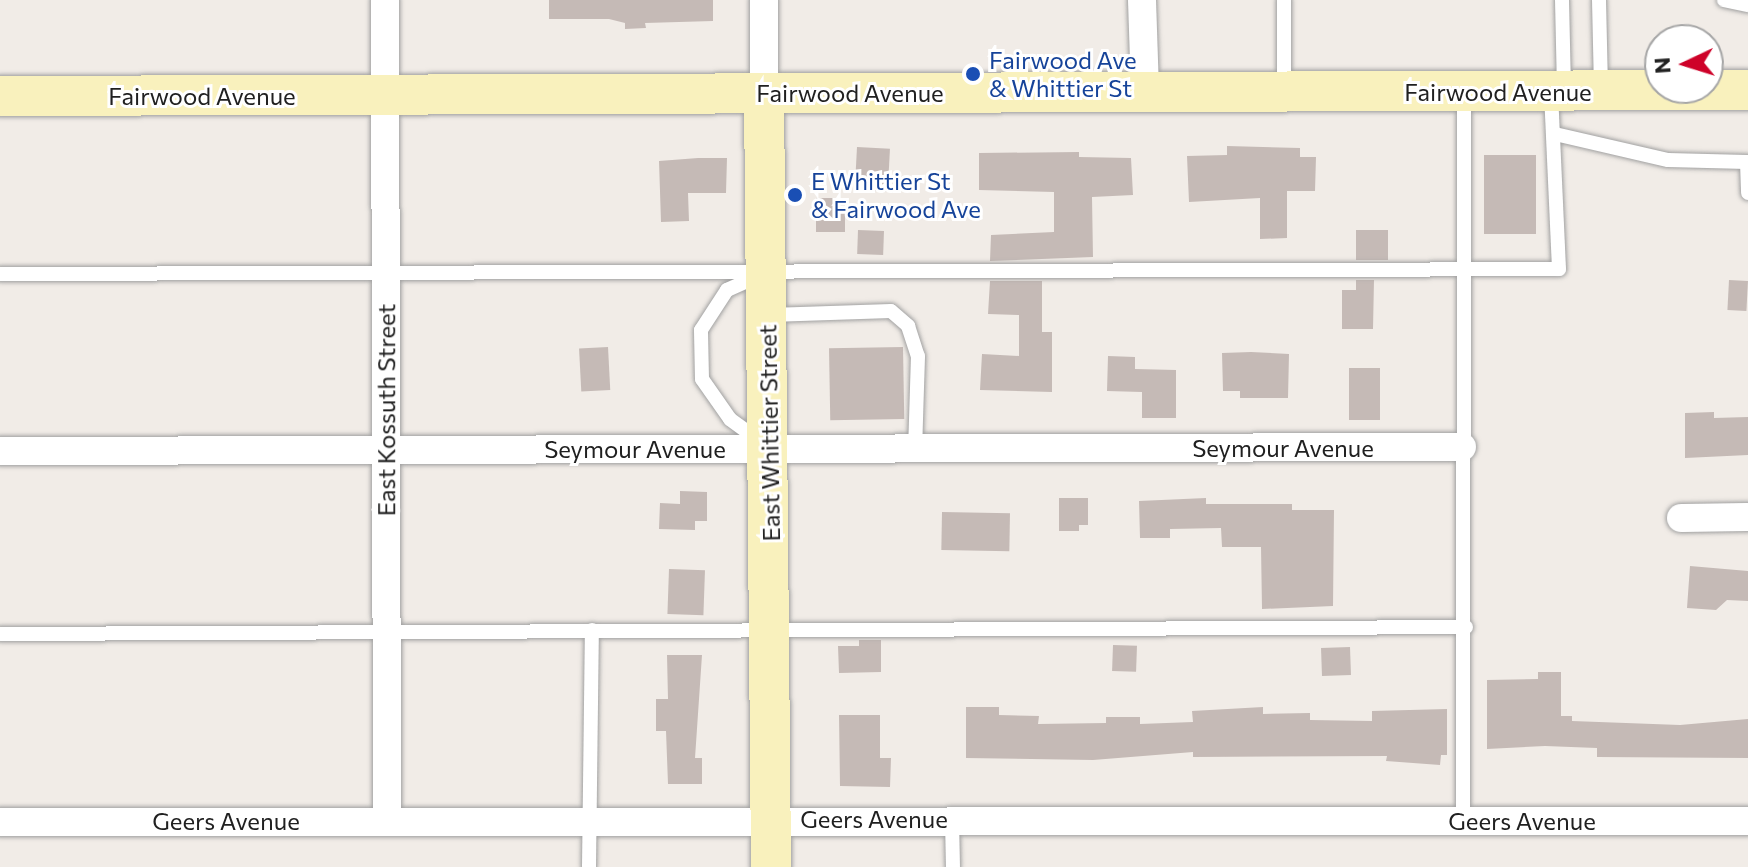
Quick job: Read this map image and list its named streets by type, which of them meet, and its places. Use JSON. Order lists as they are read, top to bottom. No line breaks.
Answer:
{"streets":{"street":["Fairwood Avenue","East Kossuth Street","East Whittier Street","Seymour Avenue","Geers Avenue"]},"crossings":[["Fairwood Avenue","East Kossuth Street"],["Fairwood Avenue","East Whittier Street"],["East Kossuth Street","Seymour Avenue"],["East Kossuth Street","Geers Avenue"],["East Whittier Street","Seymour Avenue"],["East Whittier Street","Geers Avenue"]],"places":["Fairwood Ave & Whittier St","E Whittier St & Fairwood Ave"],"north":"left"}
